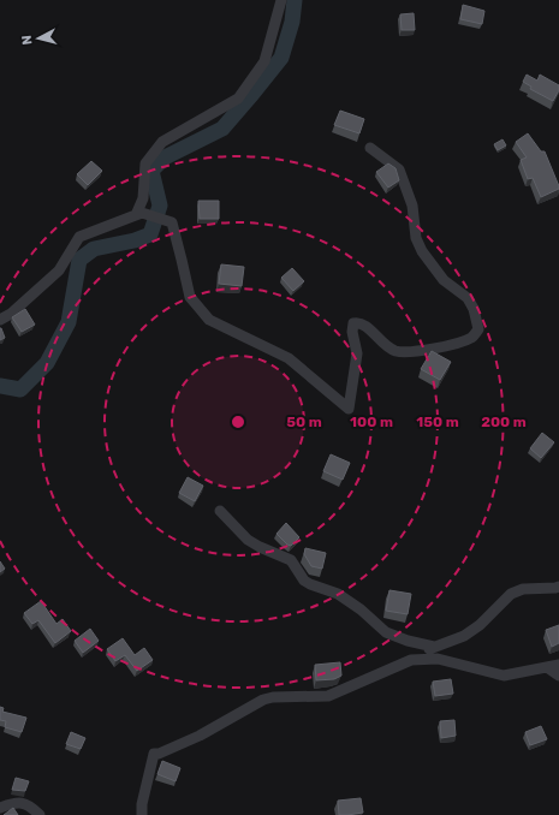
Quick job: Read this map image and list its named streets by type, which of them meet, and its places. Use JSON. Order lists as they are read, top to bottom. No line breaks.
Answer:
{"north":"left","rings":["50 m","100 m","150 m","200 m"]}
